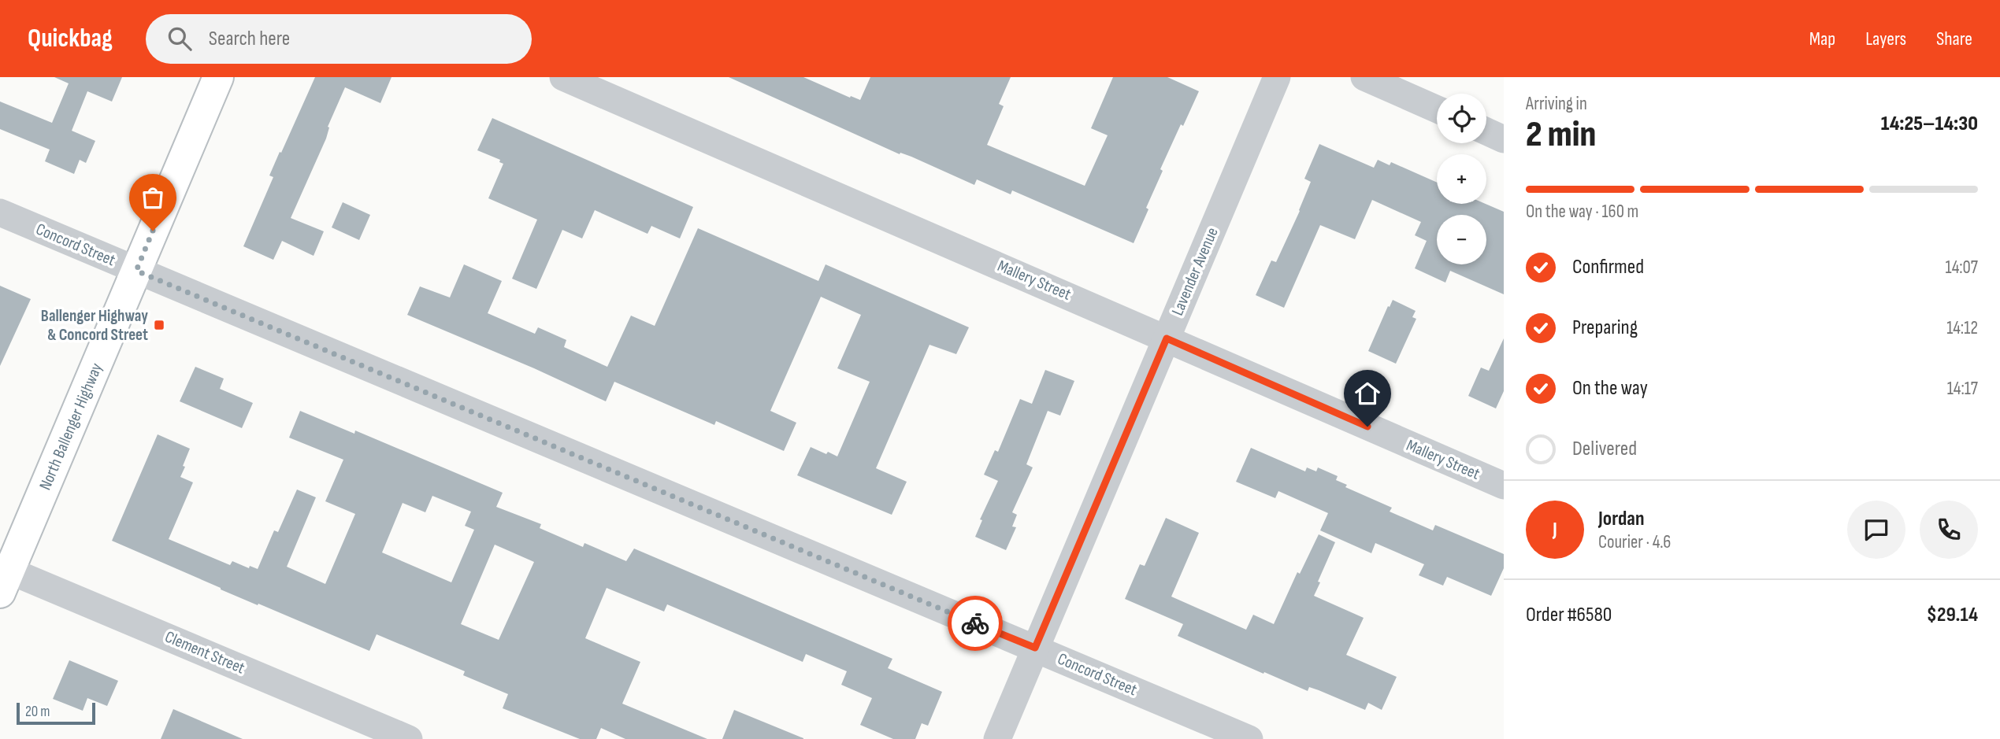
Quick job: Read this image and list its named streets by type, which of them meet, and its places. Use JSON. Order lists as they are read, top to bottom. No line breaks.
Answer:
{"streets":{"main road":["North Ballenger Highway"],"street":["Concord Street","Lavender Avenue","Mallery Street","Clement Street"]},"crossings":[["Concord Street","Lavender Avenue"],["Concord Street","North Ballenger Highway"],["Lavender Avenue","Mallery Street"],["North Ballenger Highway","Clement Street"]],"places":{"transit":["Ballenger Highway & Concord Street"]},"scale_bar":"20 m","page":{"header":"Quickbag","search":"Search here","nav":["Map","Layers","Share"],"heading":["2 min","Arriving in","14:25–14:30"],"panel":["Jordan","Courier · 4.6","Order #6580","$29.14"],"map_buttons":["+","−"],"bar":"On the way · 160 m","list":[["Confirmed","14:07"],["Preparing","14:12"],["On the way","14:17"],"Delivered"],"round":"J","scale":"20 m"}}
